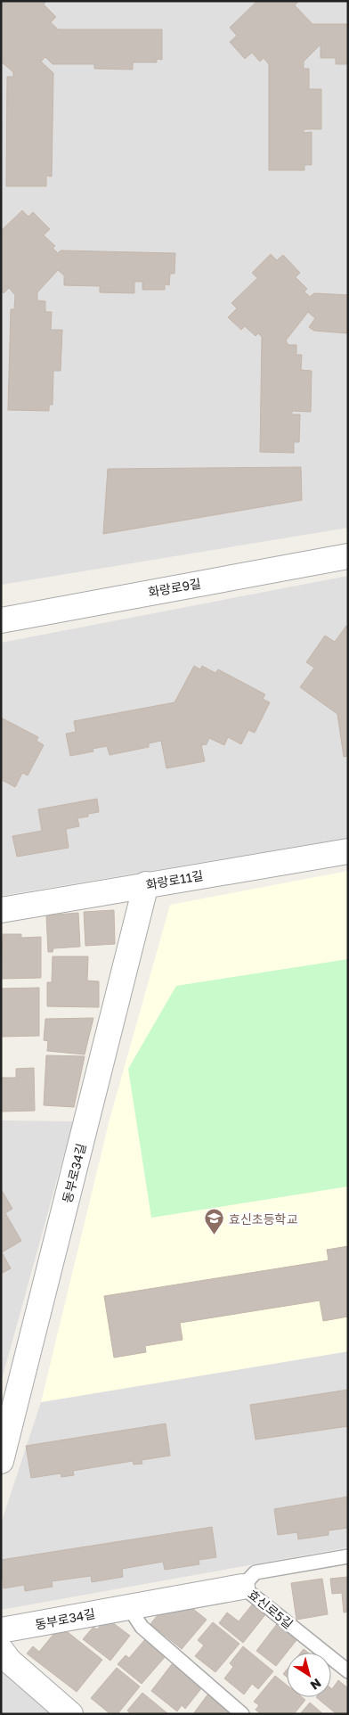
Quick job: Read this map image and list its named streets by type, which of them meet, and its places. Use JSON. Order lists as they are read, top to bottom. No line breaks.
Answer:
{"streets":{"street":["화랑로9길","화랑로11길","동부로34길","효신로5길"]},"crossings":[["화랑로11길","동부로34길"],["동부로34길","효신로5길"]],"places":{"school or university":["효신초등학교"]},"north":"bottom right"}
